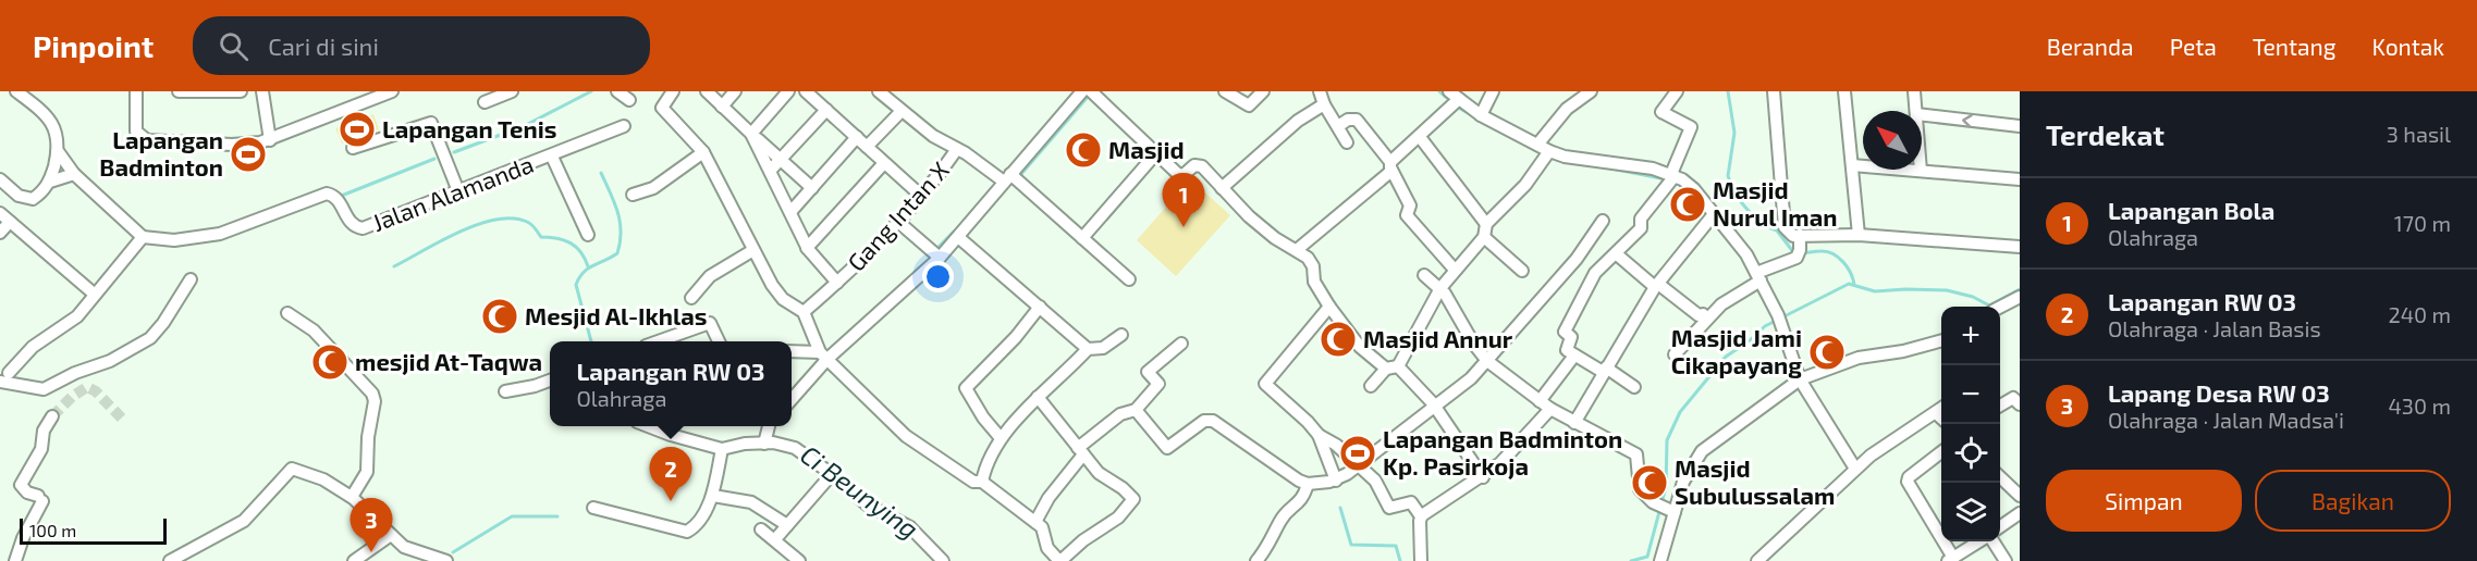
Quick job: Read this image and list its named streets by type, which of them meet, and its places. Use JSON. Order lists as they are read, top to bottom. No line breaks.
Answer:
{"streets":{"street":["Jalan Alamanda","Gang Intan X"]},"water":["Ci Beunying"],"places":{"sports":["Lapangan Tenis","Lapangan Badminton","Lapangan Badminton Kp. Pasirkoja"],"mosque":["Masjid","Masjid Nurul Iman","Mesjid Al-Ikhlas","Masjid Annur","Masjid Jami Cikapayang","mesjid At-Taqwa","Masjid Subulussalam"]},"scale_bar":"100 m","north":"top left","page":{"header":"Pinpoint","search":"Cari di sini","nav":["Beranda","Peta","Tentang","Kontak"],"heading":["Terdekat","3 hasil"],"pins":["1","2","3"],"list":[{"mark":"1","name":"Lapangan Bola","note":"Olahraga","value":"170 m"},{"mark":"2","name":"Lapangan RW 03","note":"Olahraga · Jalan Basis","value":"240 m"},{"mark":"3","name":"Lapang Desa RW 03","note":"Olahraga · Jalan Madsa'i","value":"430 m"}],"map_buttons":["+","−"],"popup":["Lapangan RW 03","Olahraga"],"buttons":["Simpan","Bagikan"],"scale":"100 m"}}
